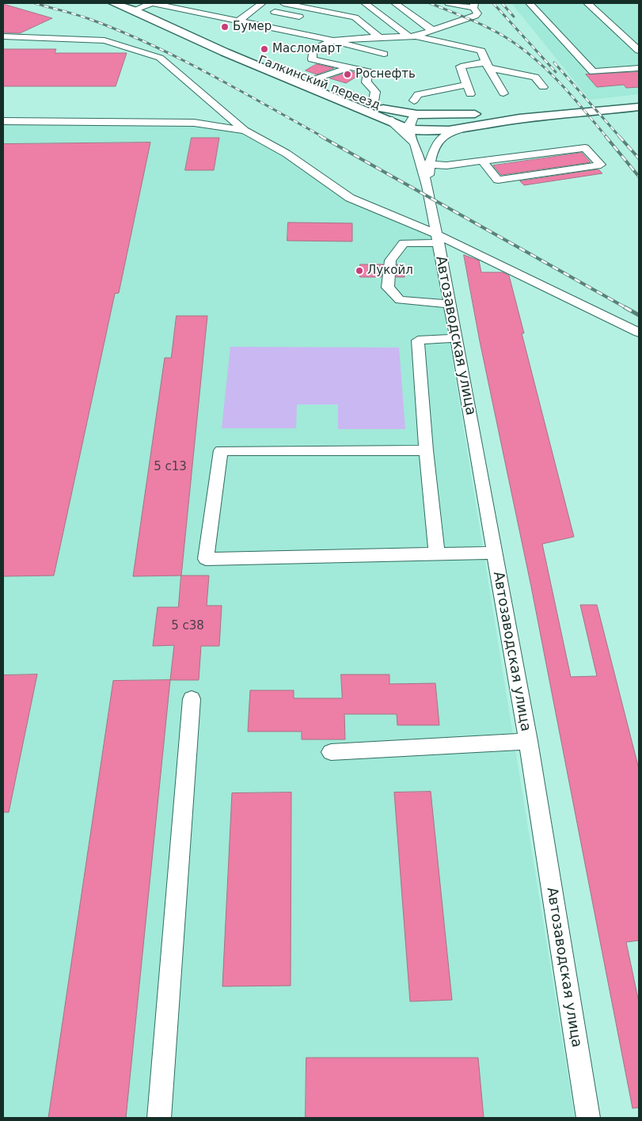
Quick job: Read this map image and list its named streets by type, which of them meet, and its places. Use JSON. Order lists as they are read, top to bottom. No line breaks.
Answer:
{"streets":{"main road":["Галкинский переезд"],"street":["Автозаводская улица"]},"crossings":[["Галкинский переезд","Автозаводская улица"]],"places":["Бумер","Масломарт","Роснефть","Лукойл"],"house_numbers":["5 с13","5 с38"]}
